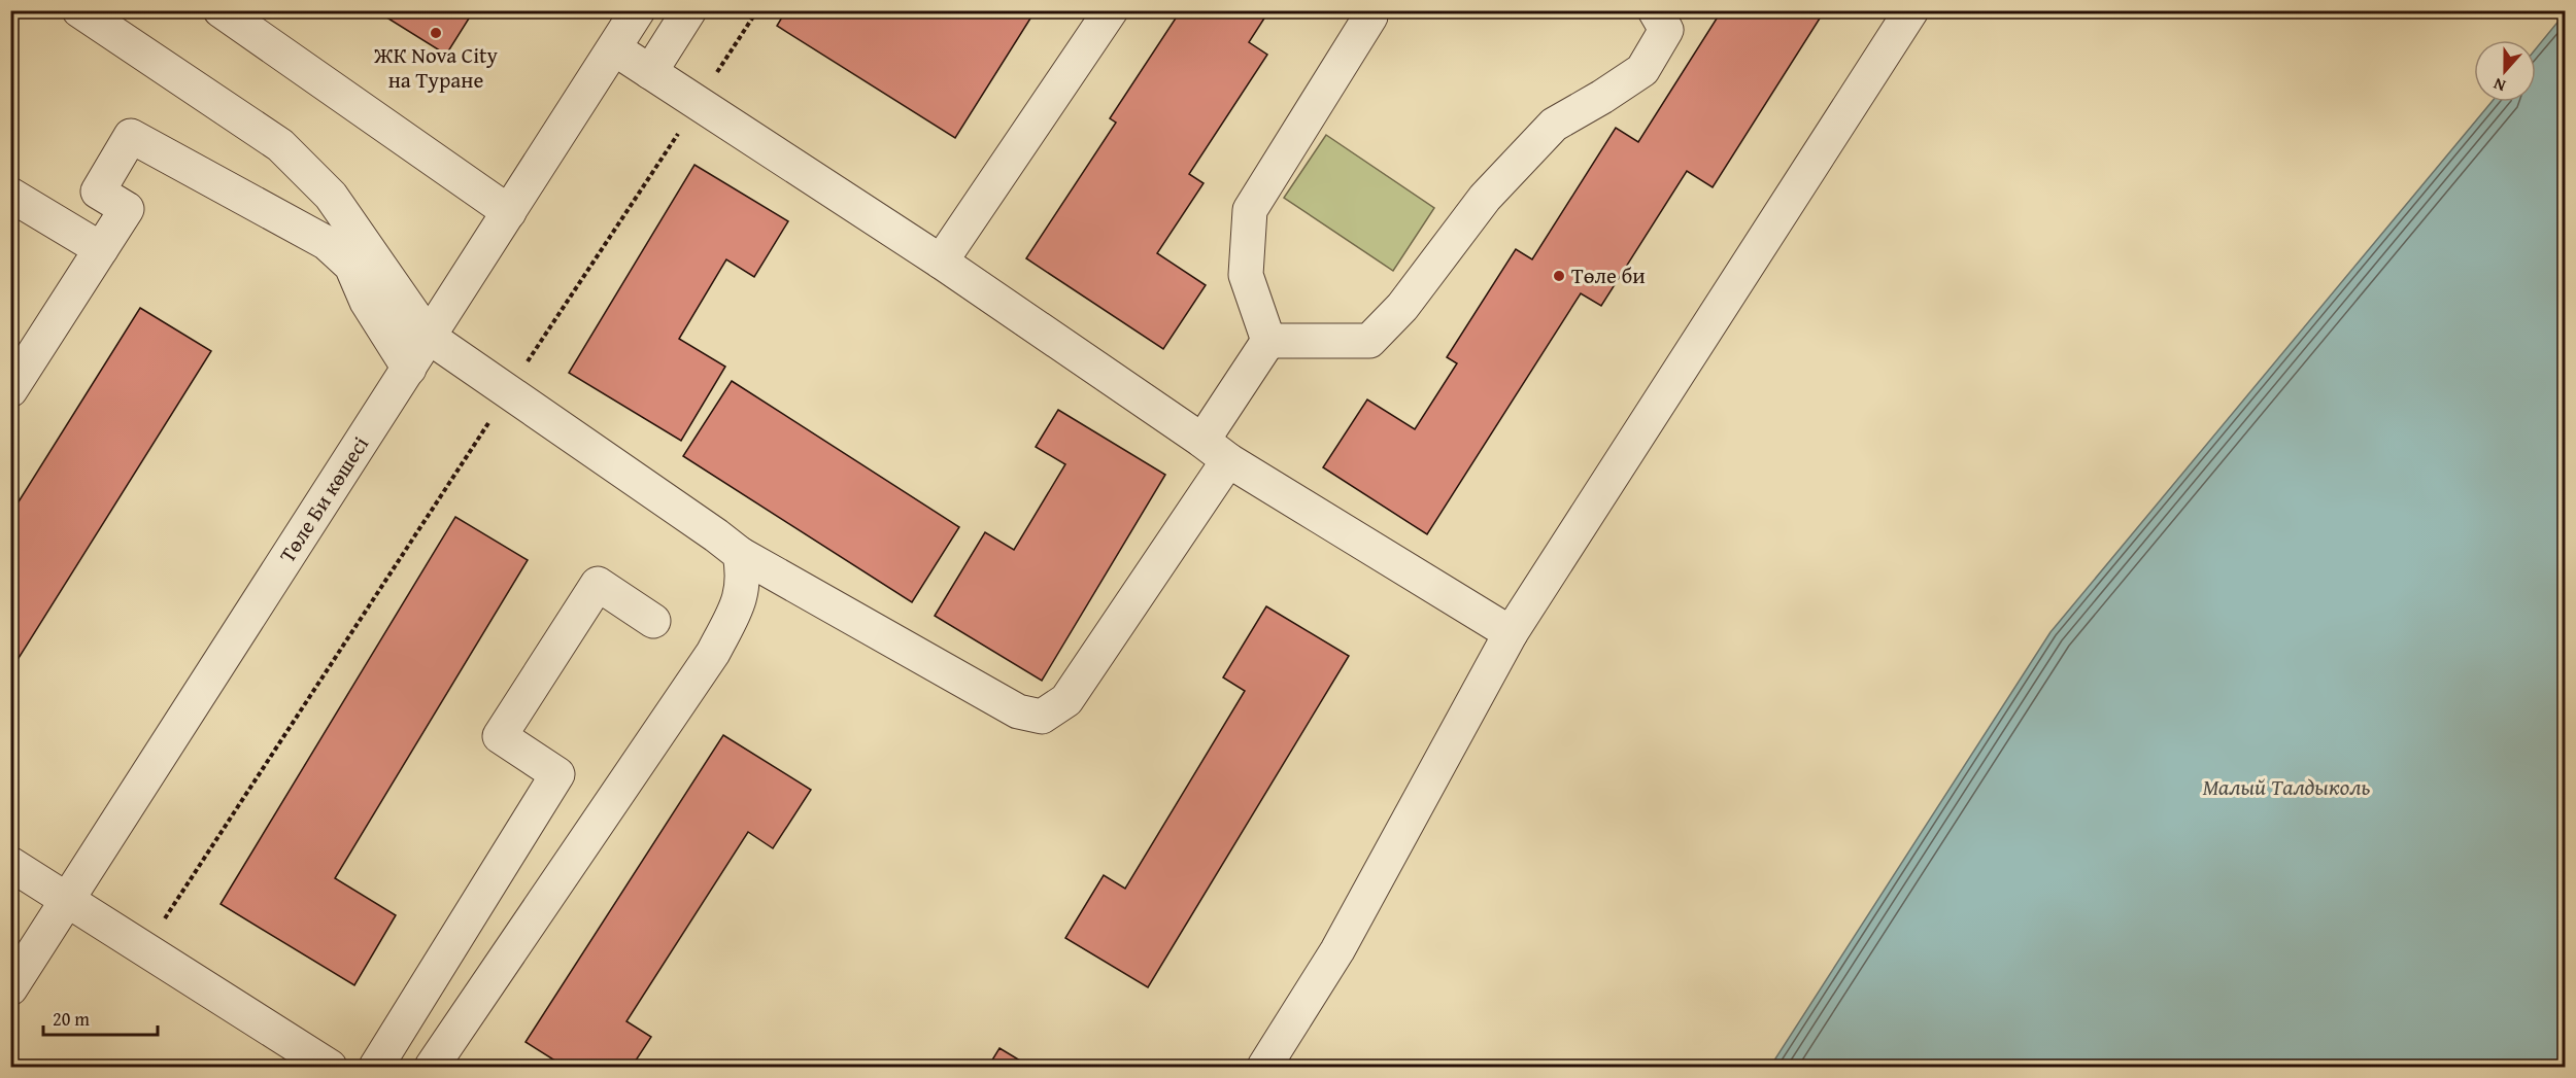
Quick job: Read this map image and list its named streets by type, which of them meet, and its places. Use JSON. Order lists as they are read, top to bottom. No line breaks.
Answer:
{"streets":{"street":["Төле Би көшесі"]},"water":["Малый Талдыколь"],"places":["ЖК Nova City на Туране","Төле би"],"scale_bar":"20 m","north":"bottom"}
